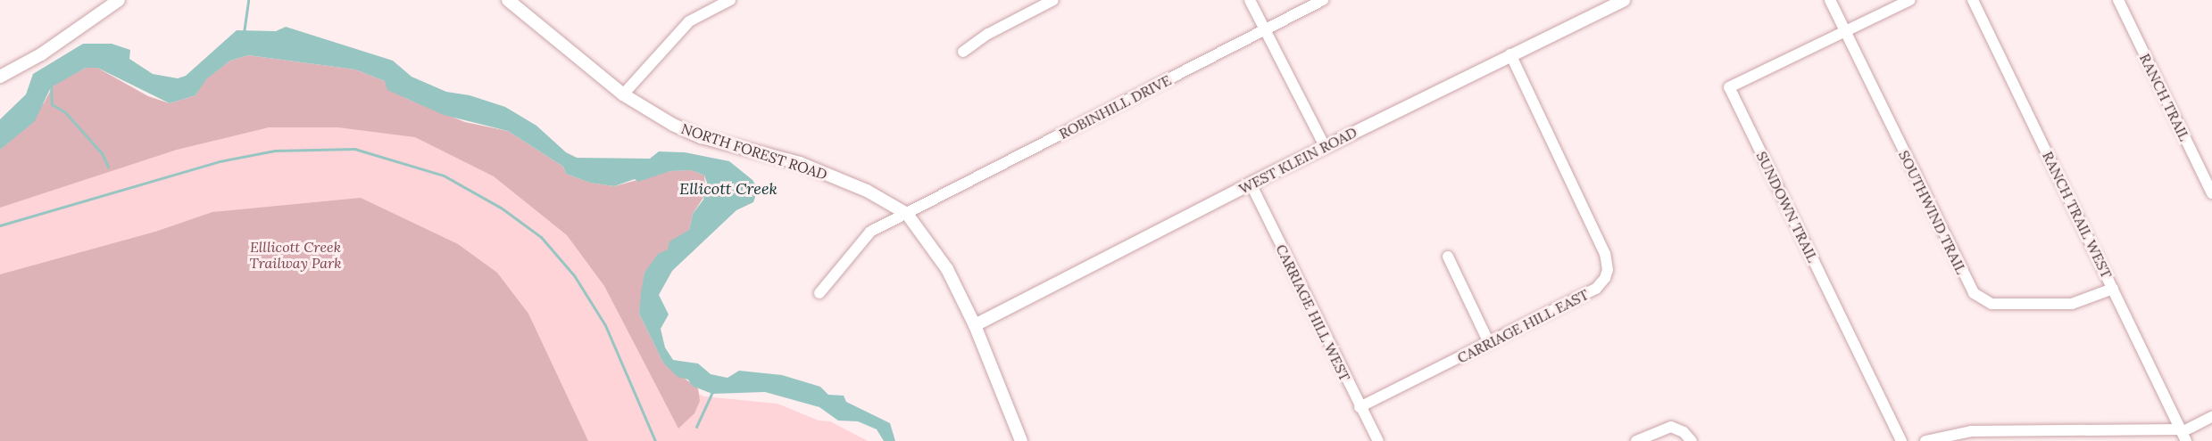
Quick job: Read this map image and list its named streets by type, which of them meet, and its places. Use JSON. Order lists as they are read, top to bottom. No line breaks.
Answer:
{"streets":{"street":["RANCH TRAIL","ROBINHILL DRIVE","NORTH FOREST ROAD","WEST KLEIN ROAD","SUNDOWN TRAIL","SOUTHWIND TRAIL","RANCH TRAIL WEST","CARRIAGE HILL WEST","CARRIAGE HILL EAST"]},"crossings":[["ROBINHILL DRIVE","NORTH FOREST ROAD"],["NORTH FOREST ROAD","WEST KLEIN ROAD"],["WEST KLEIN ROAD","CARRIAGE HILL WEST"],["WEST KLEIN ROAD","CARRIAGE HILL EAST"],["SUNDOWN TRAIL","SOUTHWIND TRAIL"],["SOUTHWIND TRAIL","RANCH TRAIL WEST"],["CARRIAGE HILL WEST","CARRIAGE HILL EAST"]],"water":["Ellicott Creek"],"parks":["Elllicott Creek Trailway Park"]}
